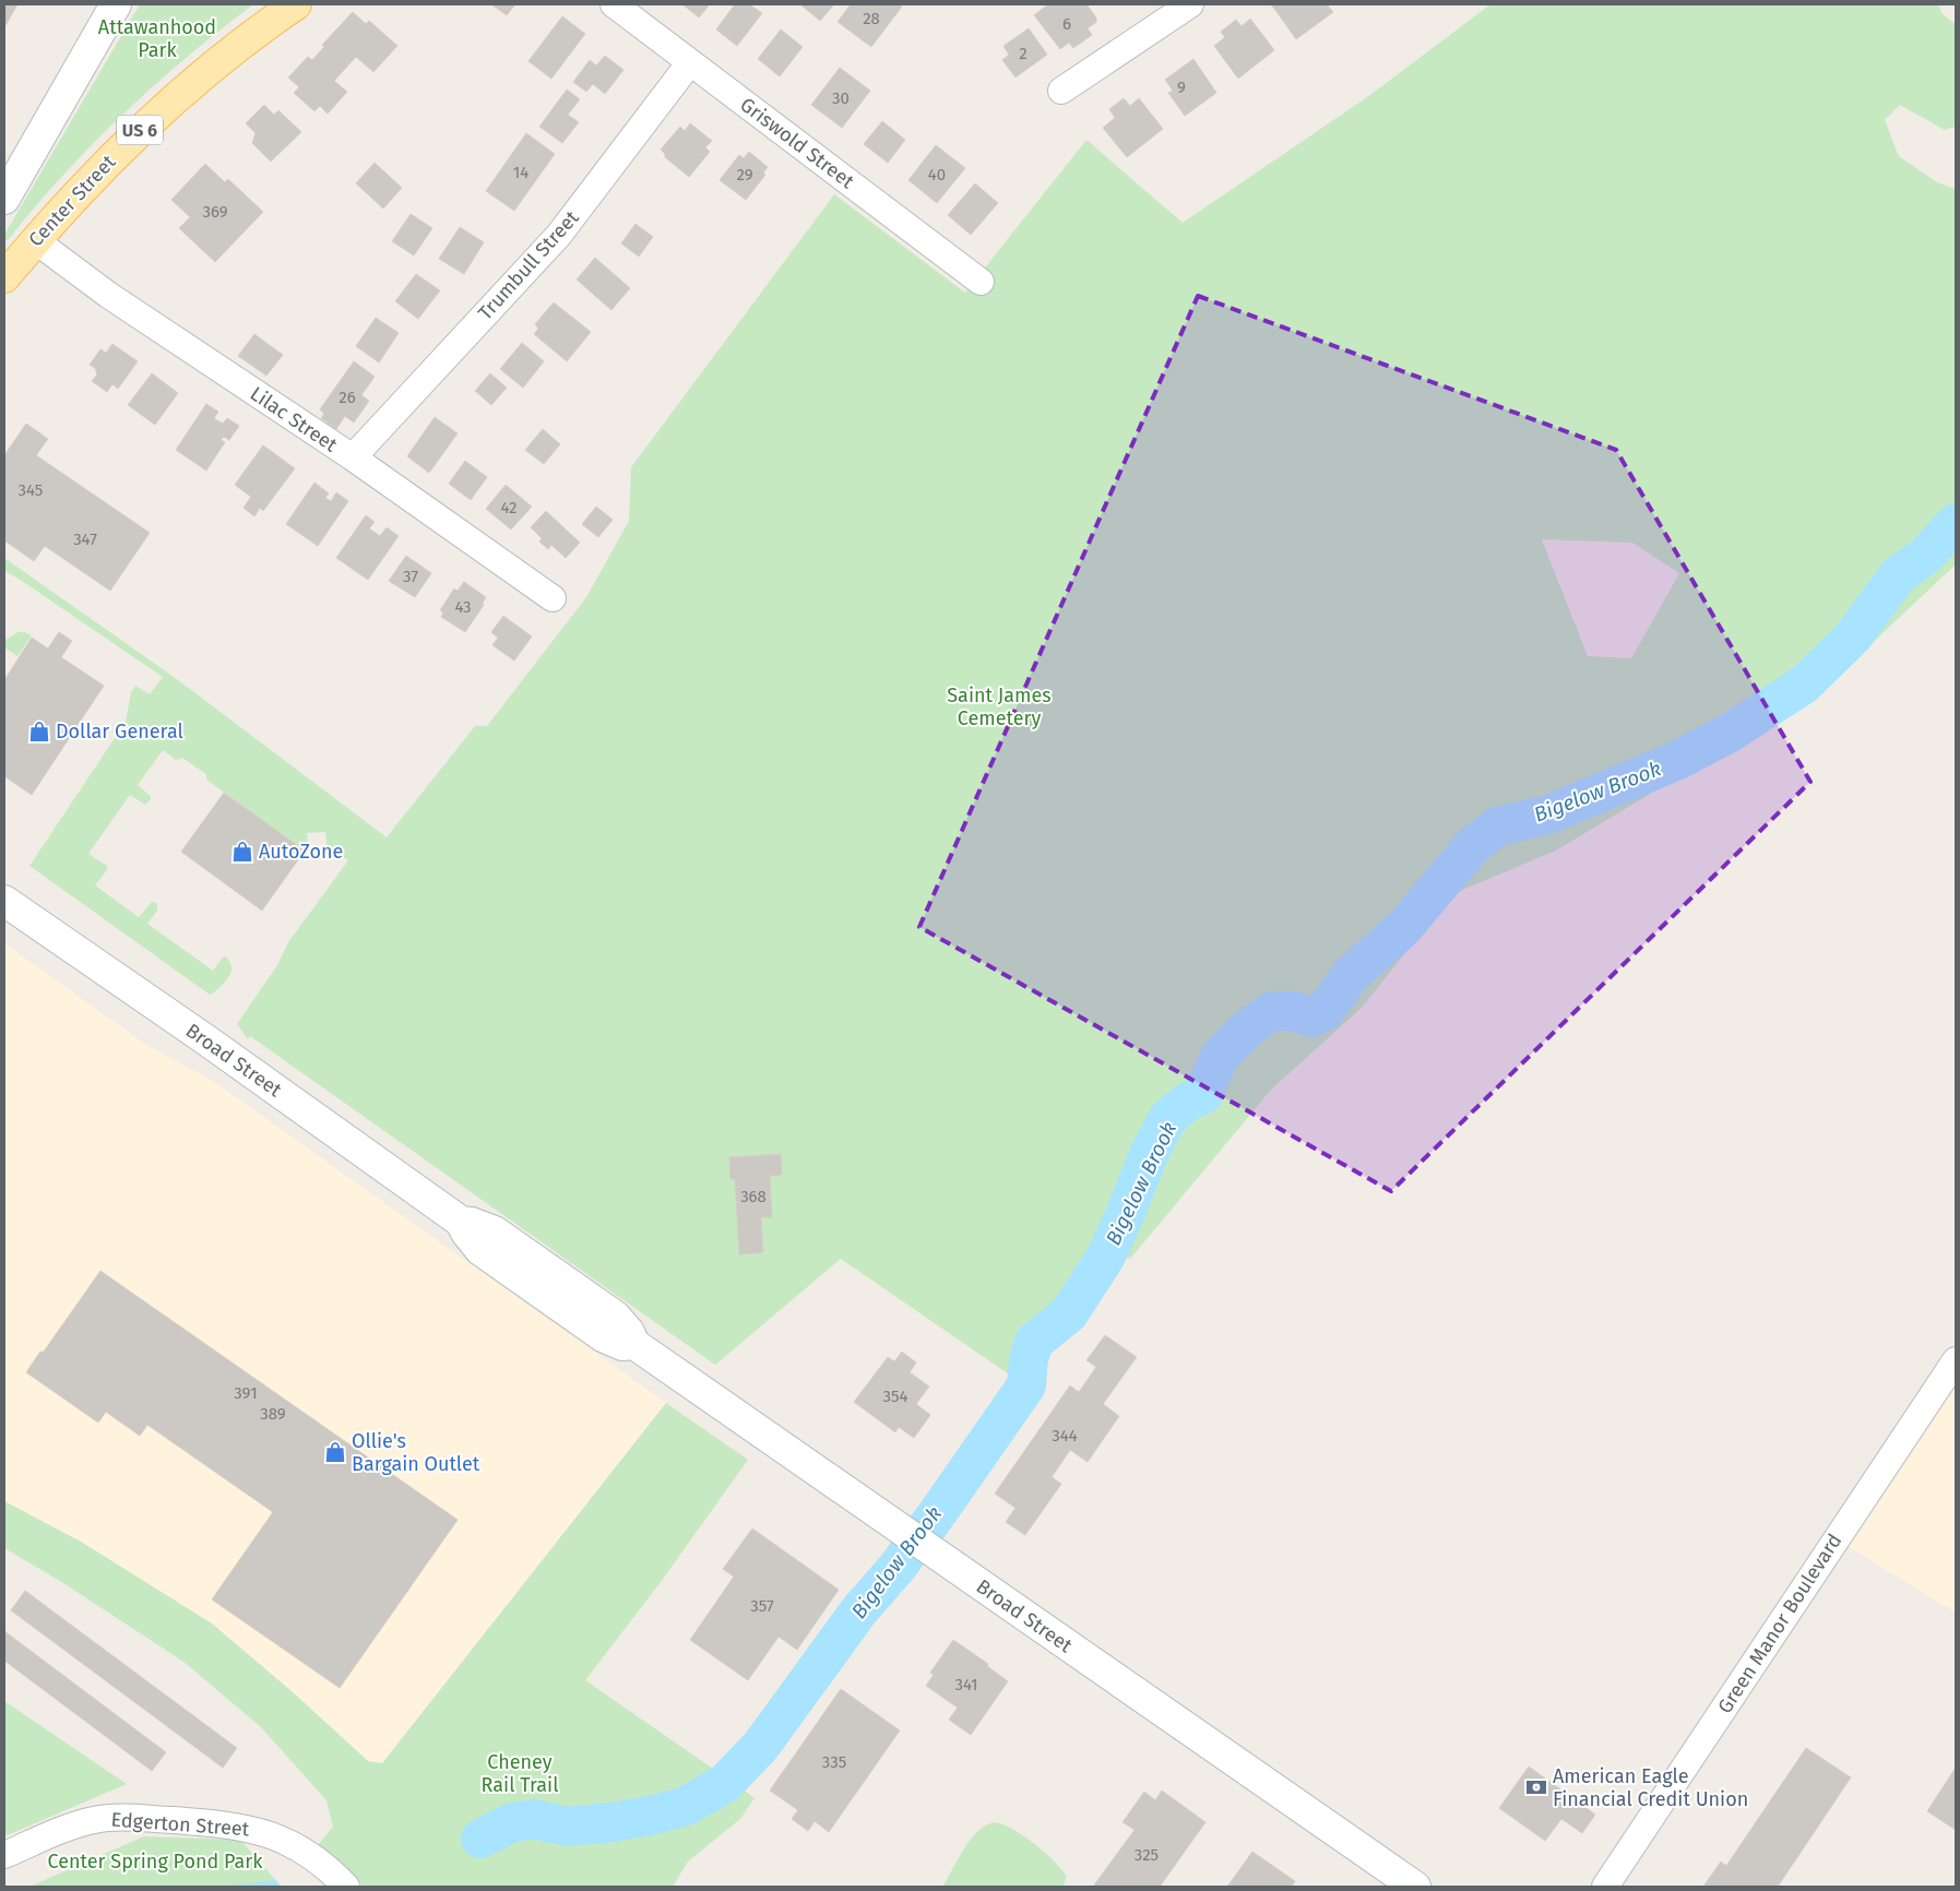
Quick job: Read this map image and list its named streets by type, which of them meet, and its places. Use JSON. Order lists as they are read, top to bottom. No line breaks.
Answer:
{"streets":{"main road":["US 6","Center Street","Broad Street"],"street":["Griswold Street","Trumbull Street","Lilac Street","Green Manor Boulevard","Edgerton Street"]},"crossings":[["Griswold Street","Trumbull Street"],["Center Street","Lilac Street"],["Trumbull Street","Lilac Street"]],"water":["Bigelow Brook"],"parks":["Attawanhood Park","Saint James Cemetery","Cheney Rail Trail","Center Spring Pond Park"],"places":{"shop":["Dollar General","AutoZone","Ollie's Bargain Outlet"],"bank":["American Eagle Financial Credit Union"]},"house_numbers":["28","6","2","9","30","14","29","40","369","26","345","42","347","37","43","368","391","354","389","344","357","341","335","325"]}
